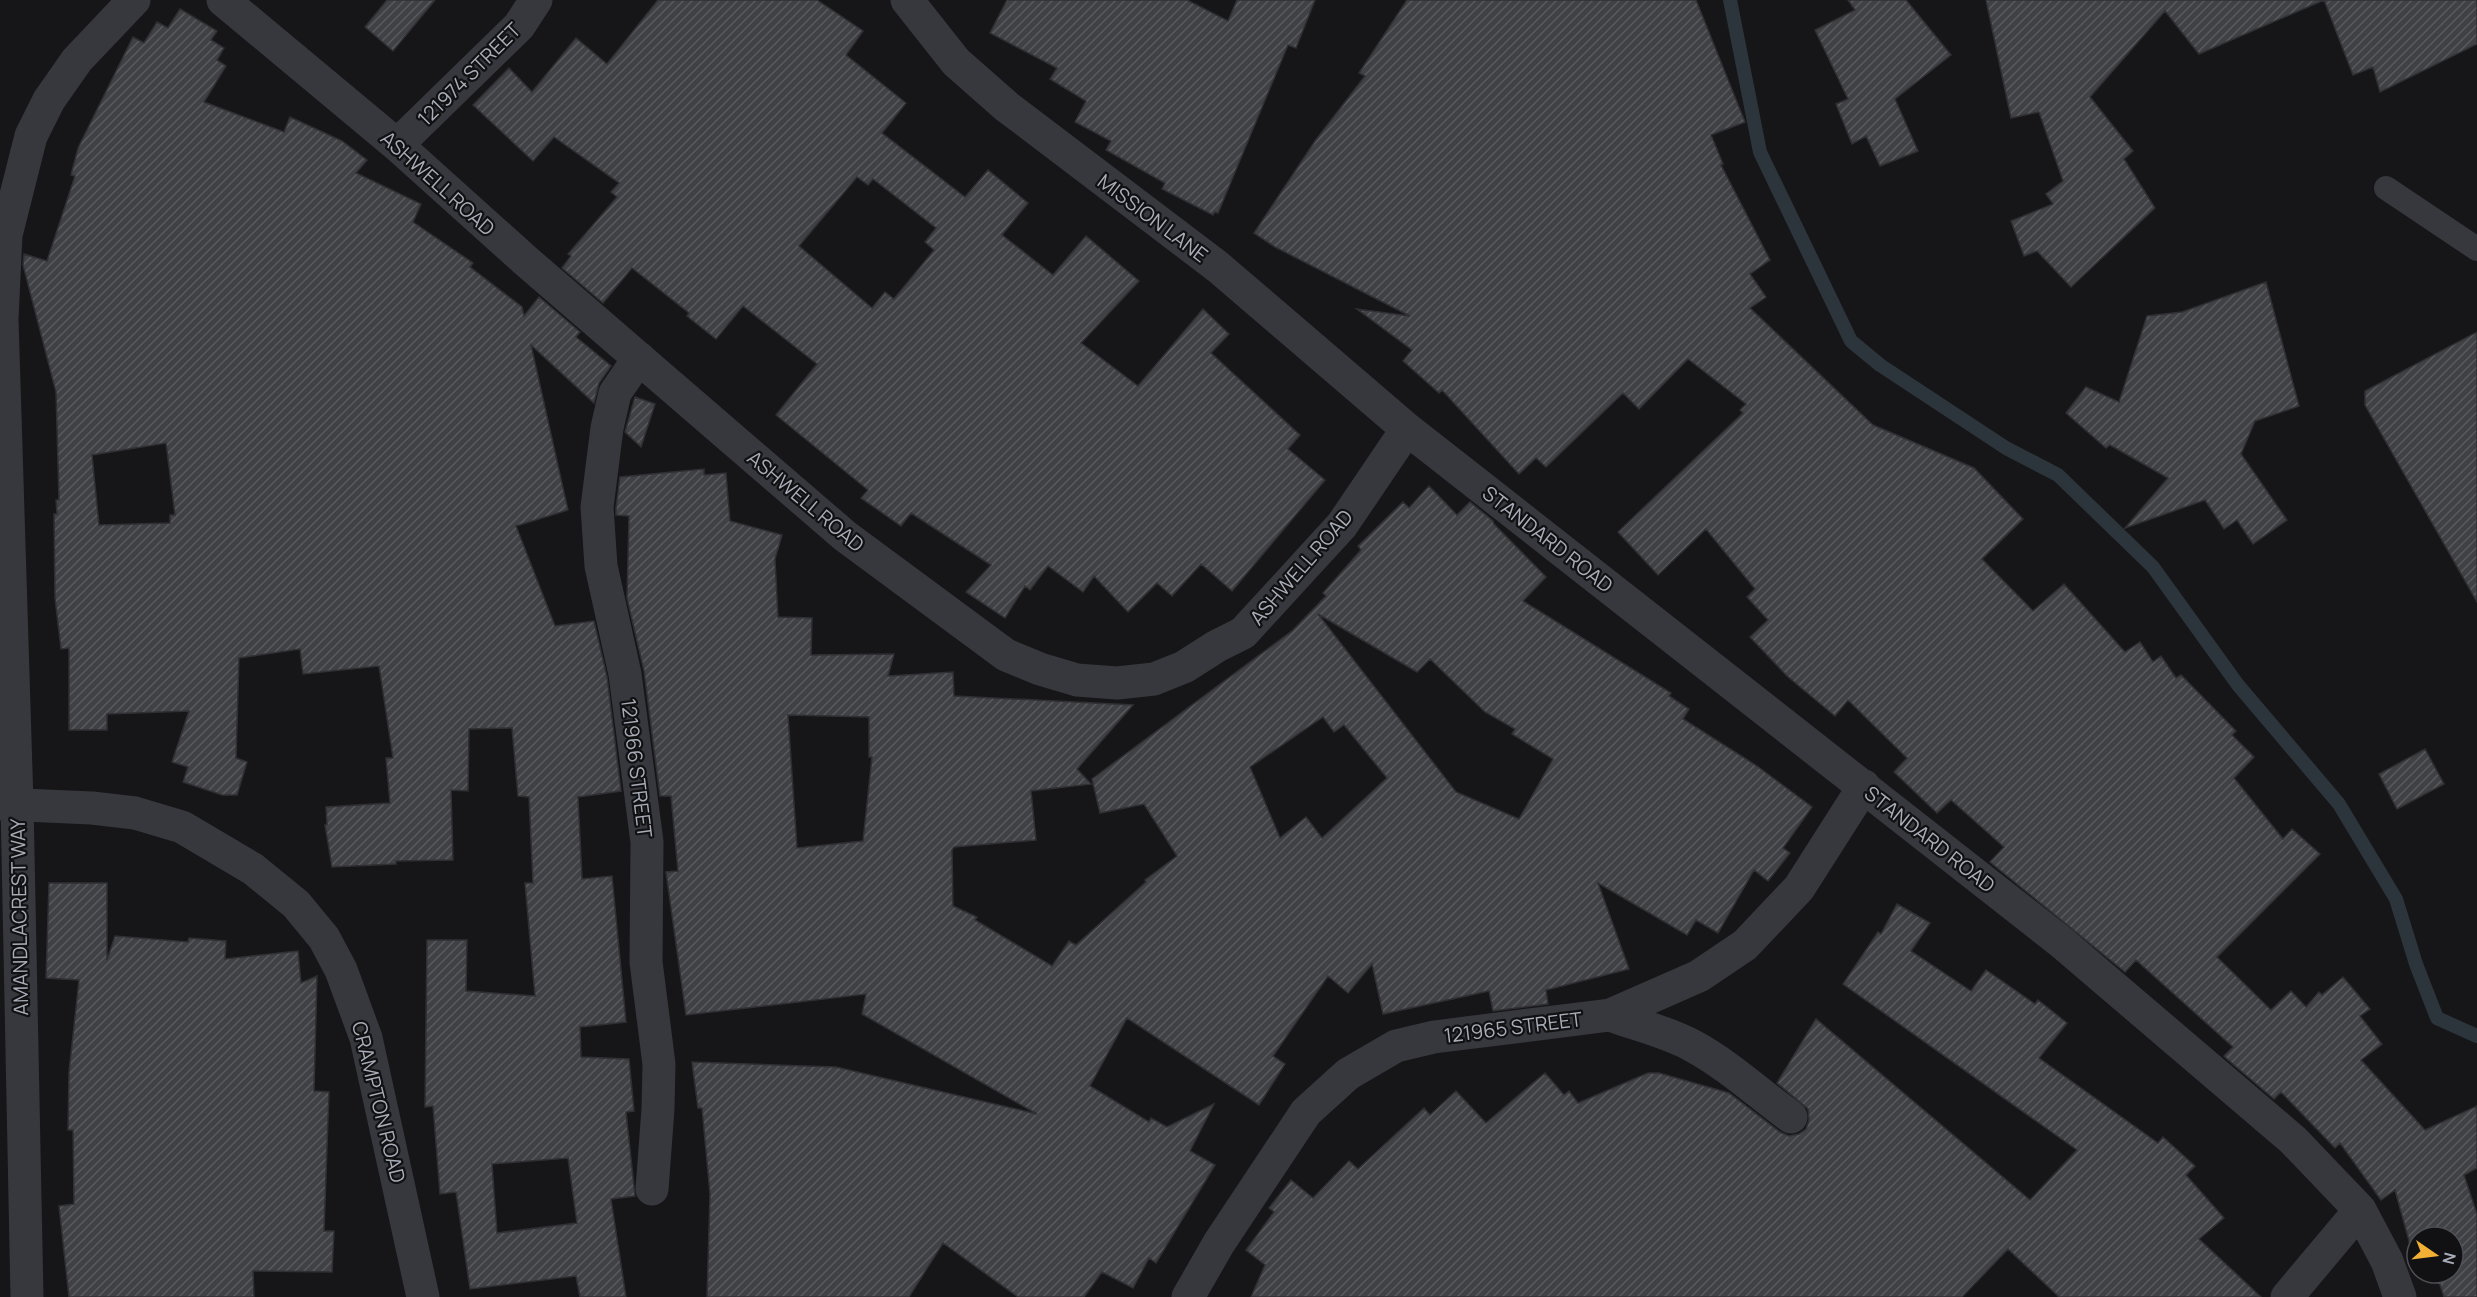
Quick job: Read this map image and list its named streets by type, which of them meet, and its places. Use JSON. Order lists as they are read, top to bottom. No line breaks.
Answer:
{"streets":{"street":["121974 STREET","ASHWELL ROAD","MISSION LANE","STANDARD ROAD","121966 STREET","AMANDLACREST WAY","121965 STREET","CRAMPTON ROAD"]},"crossings":[["121974 STREET","ASHWELL ROAD"],["ASHWELL ROAD","MISSION LANE"],["ASHWELL ROAD","STANDARD ROAD"],["ASHWELL ROAD","121966 STREET"],["MISSION LANE","STANDARD ROAD"],["STANDARD ROAD","121965 STREET"],["AMANDLACREST WAY","CRAMPTON ROAD"]],"north":"right"}
